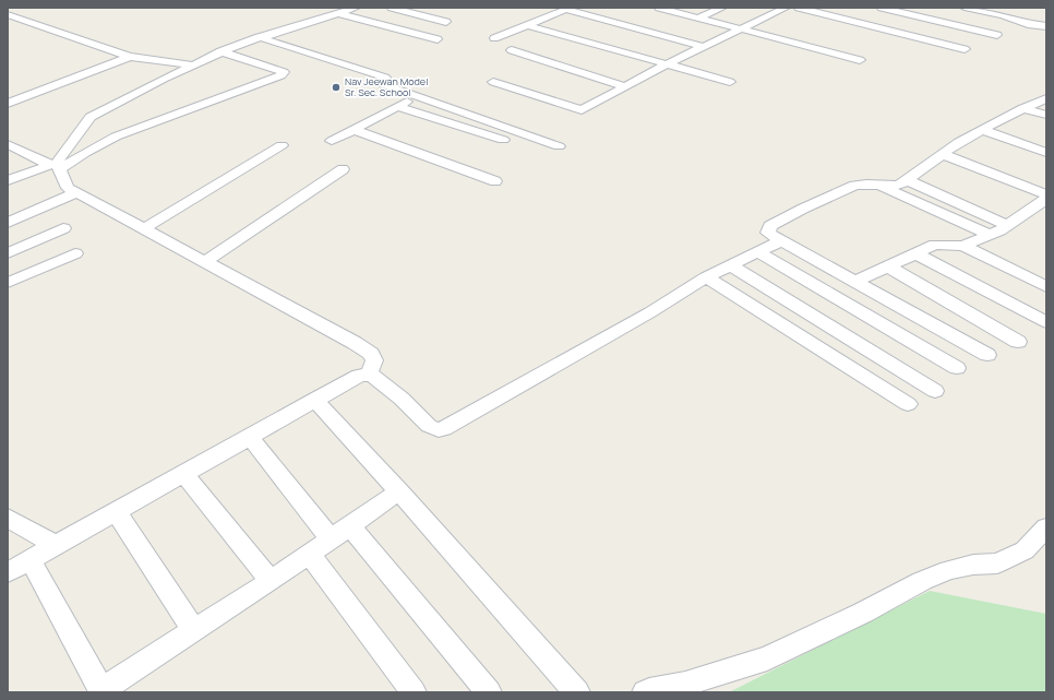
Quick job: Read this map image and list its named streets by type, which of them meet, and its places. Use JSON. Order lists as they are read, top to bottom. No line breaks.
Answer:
{"places":["Nav Jeewan Model Sr. Sec. School"]}
